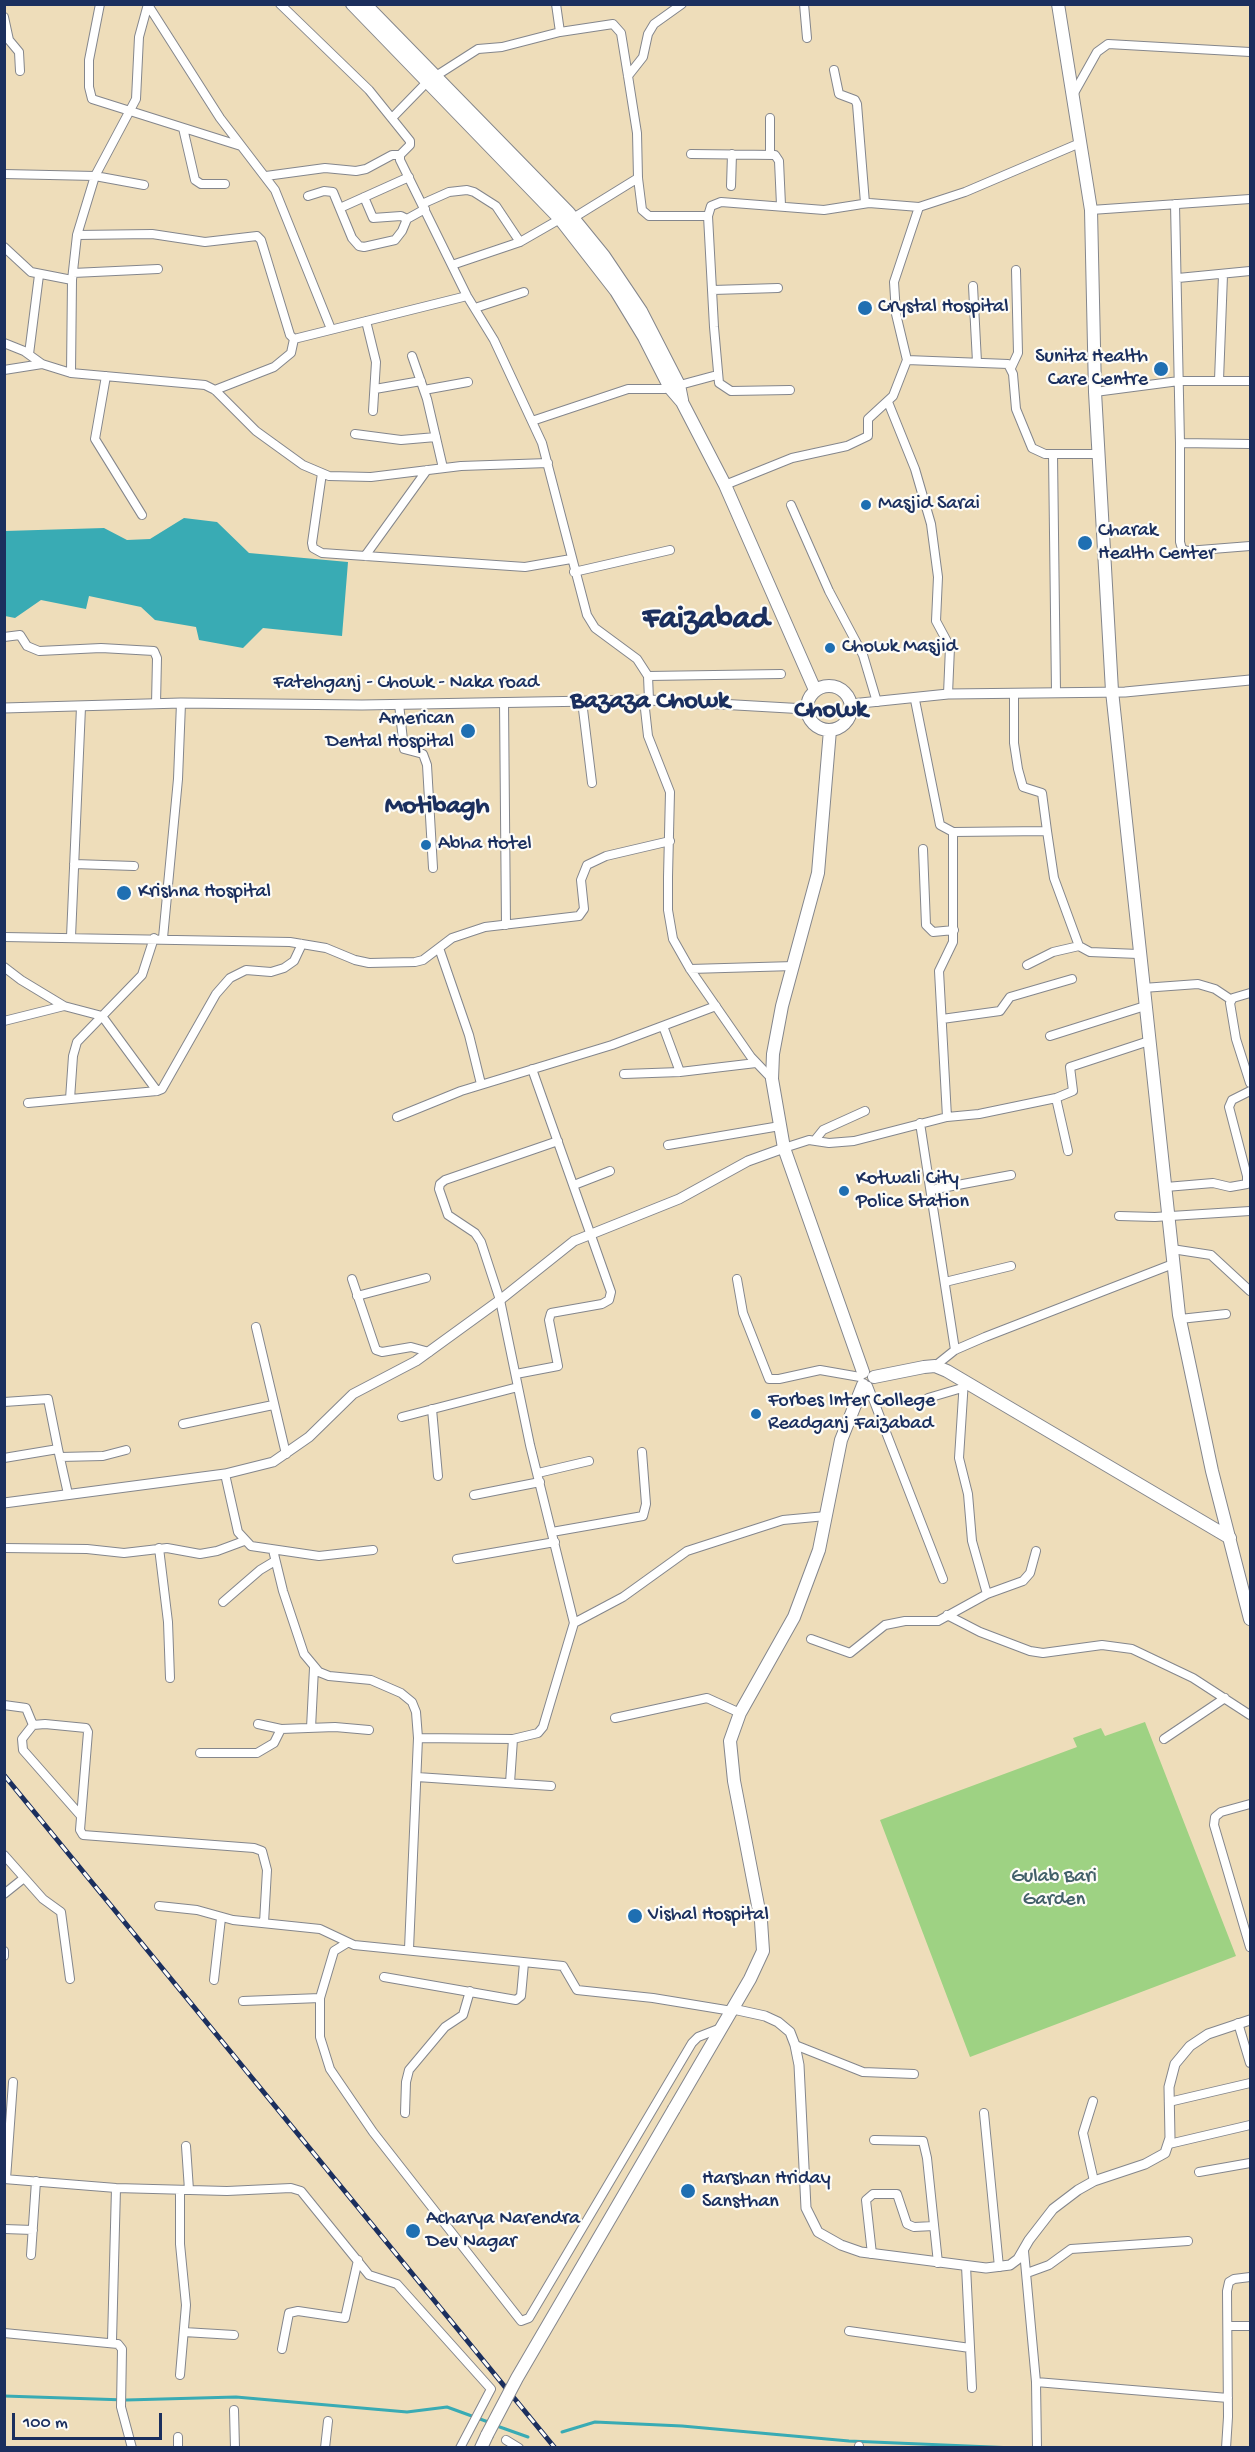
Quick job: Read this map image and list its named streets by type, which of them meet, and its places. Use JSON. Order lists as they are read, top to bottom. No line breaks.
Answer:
{"streets":{"street":["Fatehganj - Chowk - Naka road"]},"districts":["Faizabad","Bazaza Chowk","Chowk","Motibagh"],"parks":["Gulab Bari Garden"],"places":["Crystal Hospital","Sunita Health Care Centre","Masjid Sarai","Charak Health Center","Chowk Masjid","American Dental Hospital","Abha Hotel","Krishna Hospital","Kotwali City Police Station","Forbes Inter College Readganj Faizabad","Vishal Hospital","Harshan Hriday Sansthan","Acharya Narendra Dev Nagar"],"scale_bar":"100 m"}
